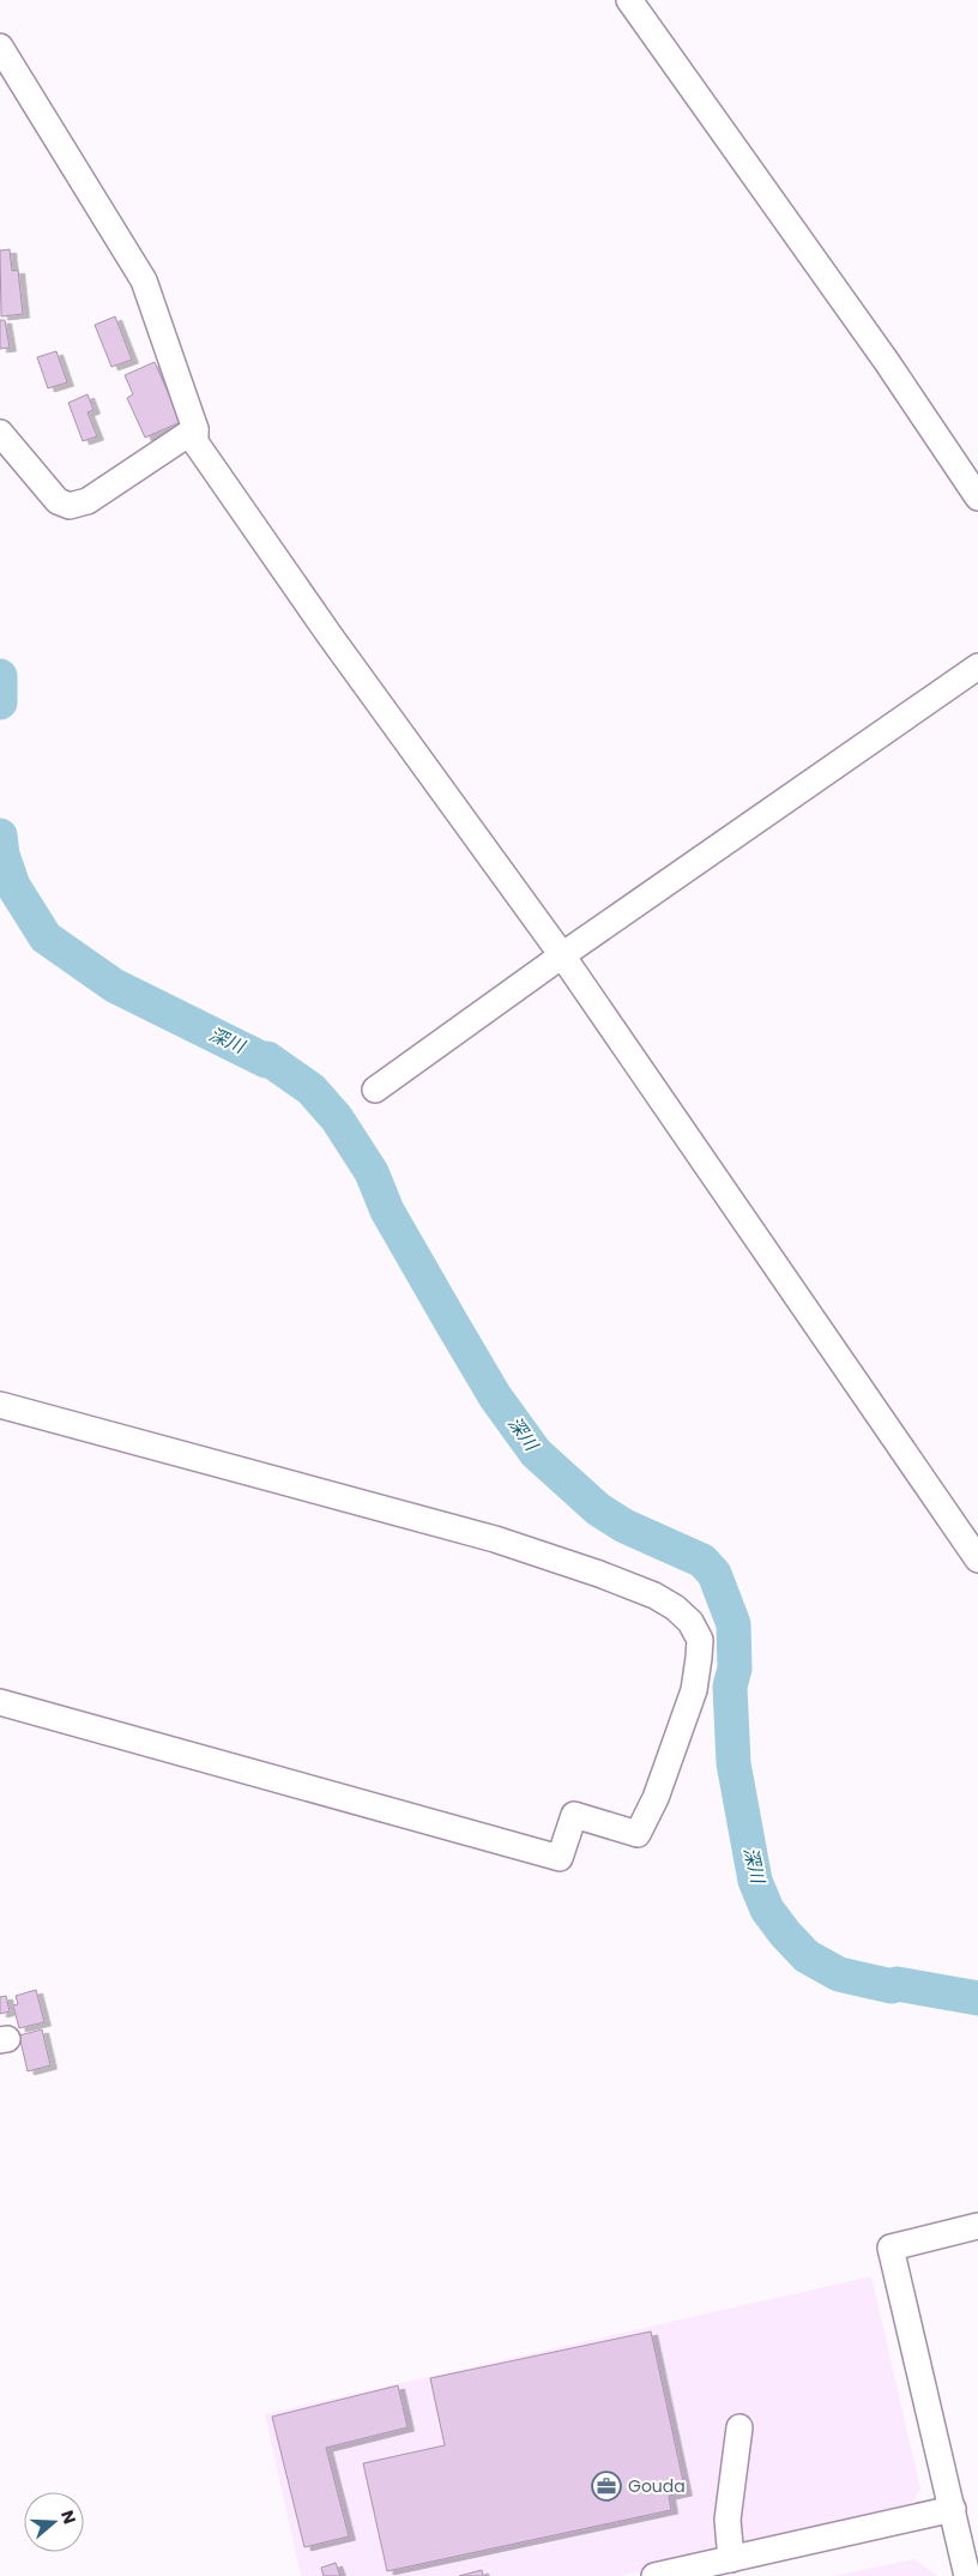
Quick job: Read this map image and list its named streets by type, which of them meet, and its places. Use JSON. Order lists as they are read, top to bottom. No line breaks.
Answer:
{"water":["深川"],"places":{"office":["Gouda"]},"north":"right"}
